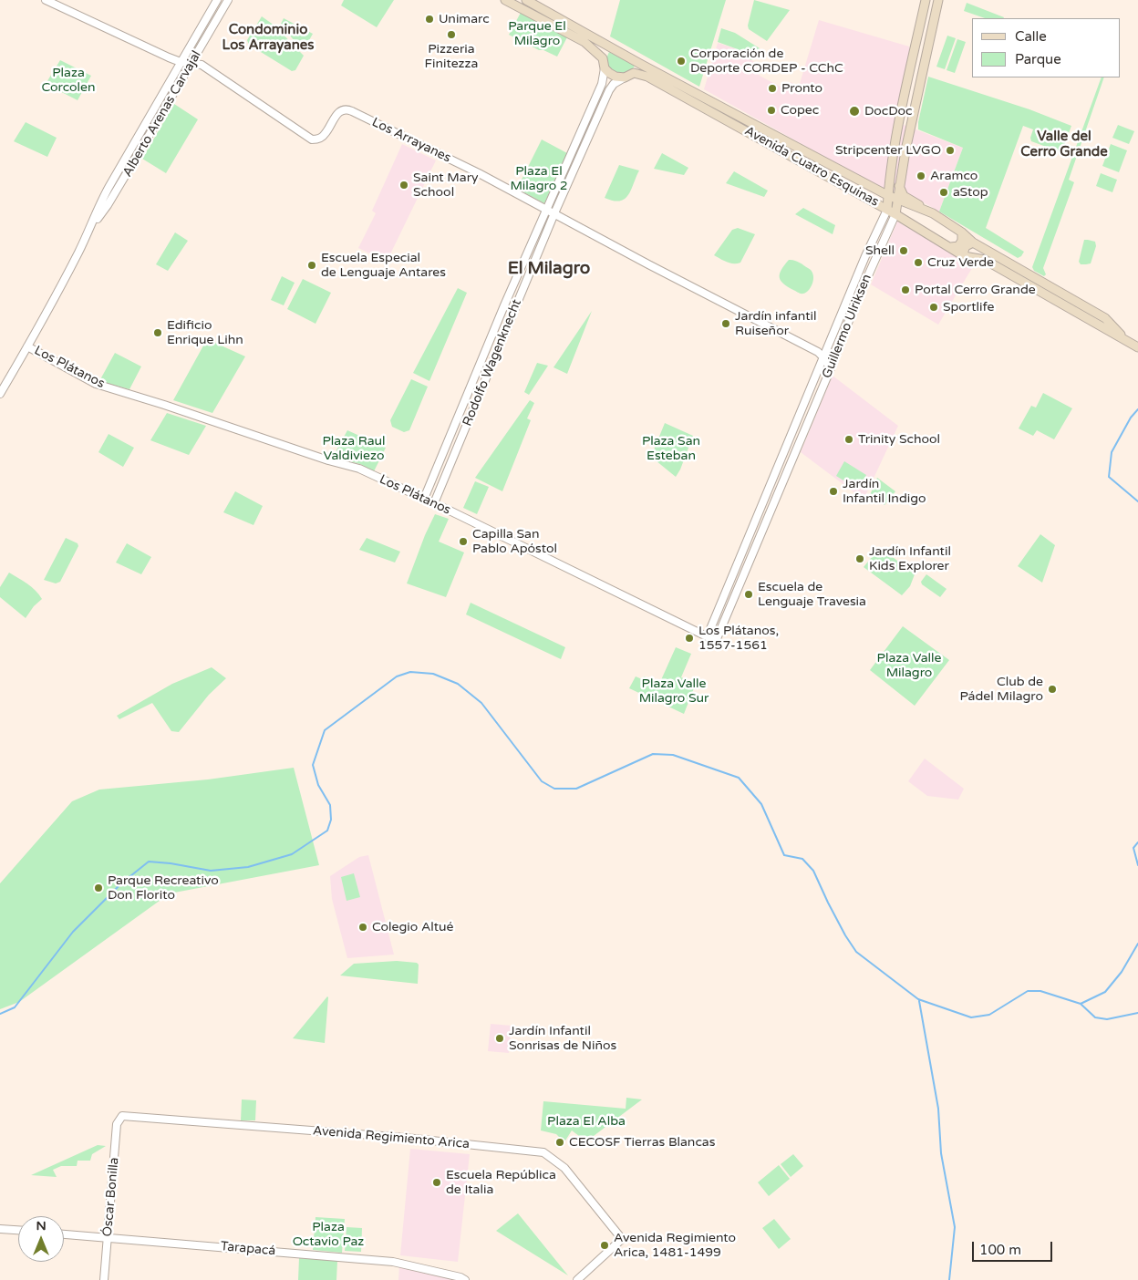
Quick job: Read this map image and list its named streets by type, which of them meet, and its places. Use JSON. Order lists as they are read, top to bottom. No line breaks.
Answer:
{"streets":{"main road":["Avenida Cuatro Esquinas","Guillermo Ulriksen"],"street":["Alberto Arenas Carvajal","Los Arrayanes","Rodolfo Wagenknecht","Los Plátanos","Avenida Regimiento Arica","Óscar Bonilla","Tarapacá"]},"crossings":[["Alberto Arenas Carvajal","Los Arrayanes"],["Alberto Arenas Carvajal","Los Plátanos"],["Los Arrayanes","Guillermo Ulriksen"],["Los Arrayanes","Rodolfo Wagenknecht"],["Avenida Cuatro Esquinas","Guillermo Ulriksen"],["Guillermo Ulriksen","Los Plátanos"],["Rodolfo Wagenknecht","Los Plátanos"],["Avenida Regimiento Arica","Óscar Bonilla"],["Óscar Bonilla","Tarapacá"]],"districts":["Condominio Los Arrayanes","Valle del Cerro Grande","El Milagro"],"parks":["Parque El Milagro","Plaza Corcolen","Plaza El Milagro 2","Plaza Raul Valdiviezo","Plaza San Esteban","Plaza Valle Milagro","Plaza Valle Milagro Sur","Plaza El Alba","Plaza Octavio Paz"],"places":["Unimarc","Pizzeria Finitezza","Corporación de Deporte CORDEP - CChC","Pronto","Copec","DocDoc","Stripcenter LVGO","Aramco","Saint Mary School","aStop","Shell","Cruz Verde","Escuela Especial de Lenguaje Antares","Portal Cerro Grande","Sportlife","Jardín infantil Ruiseñor","Edificio Enrique Lihn","Trinity School","Jardín Infantil Indigo","Capilla San Pablo Apóstol","Jardín Infantil Kids Explorer","Escuela de Lenguaje Travesia","Los Plátanos, 1557-1561","Club de Pádel Milagro","Parque Recreativo Don Florito","Colegio Altué","Jardín Infantil Sonrisas de Niños","CECOSF Tierras Blancas","Escuela República de Italia","Avenida Regimiento Arica, 1481-1499"],"legend":["Calle","Parque"],"scale_bar":"100 m","north":"top"}
